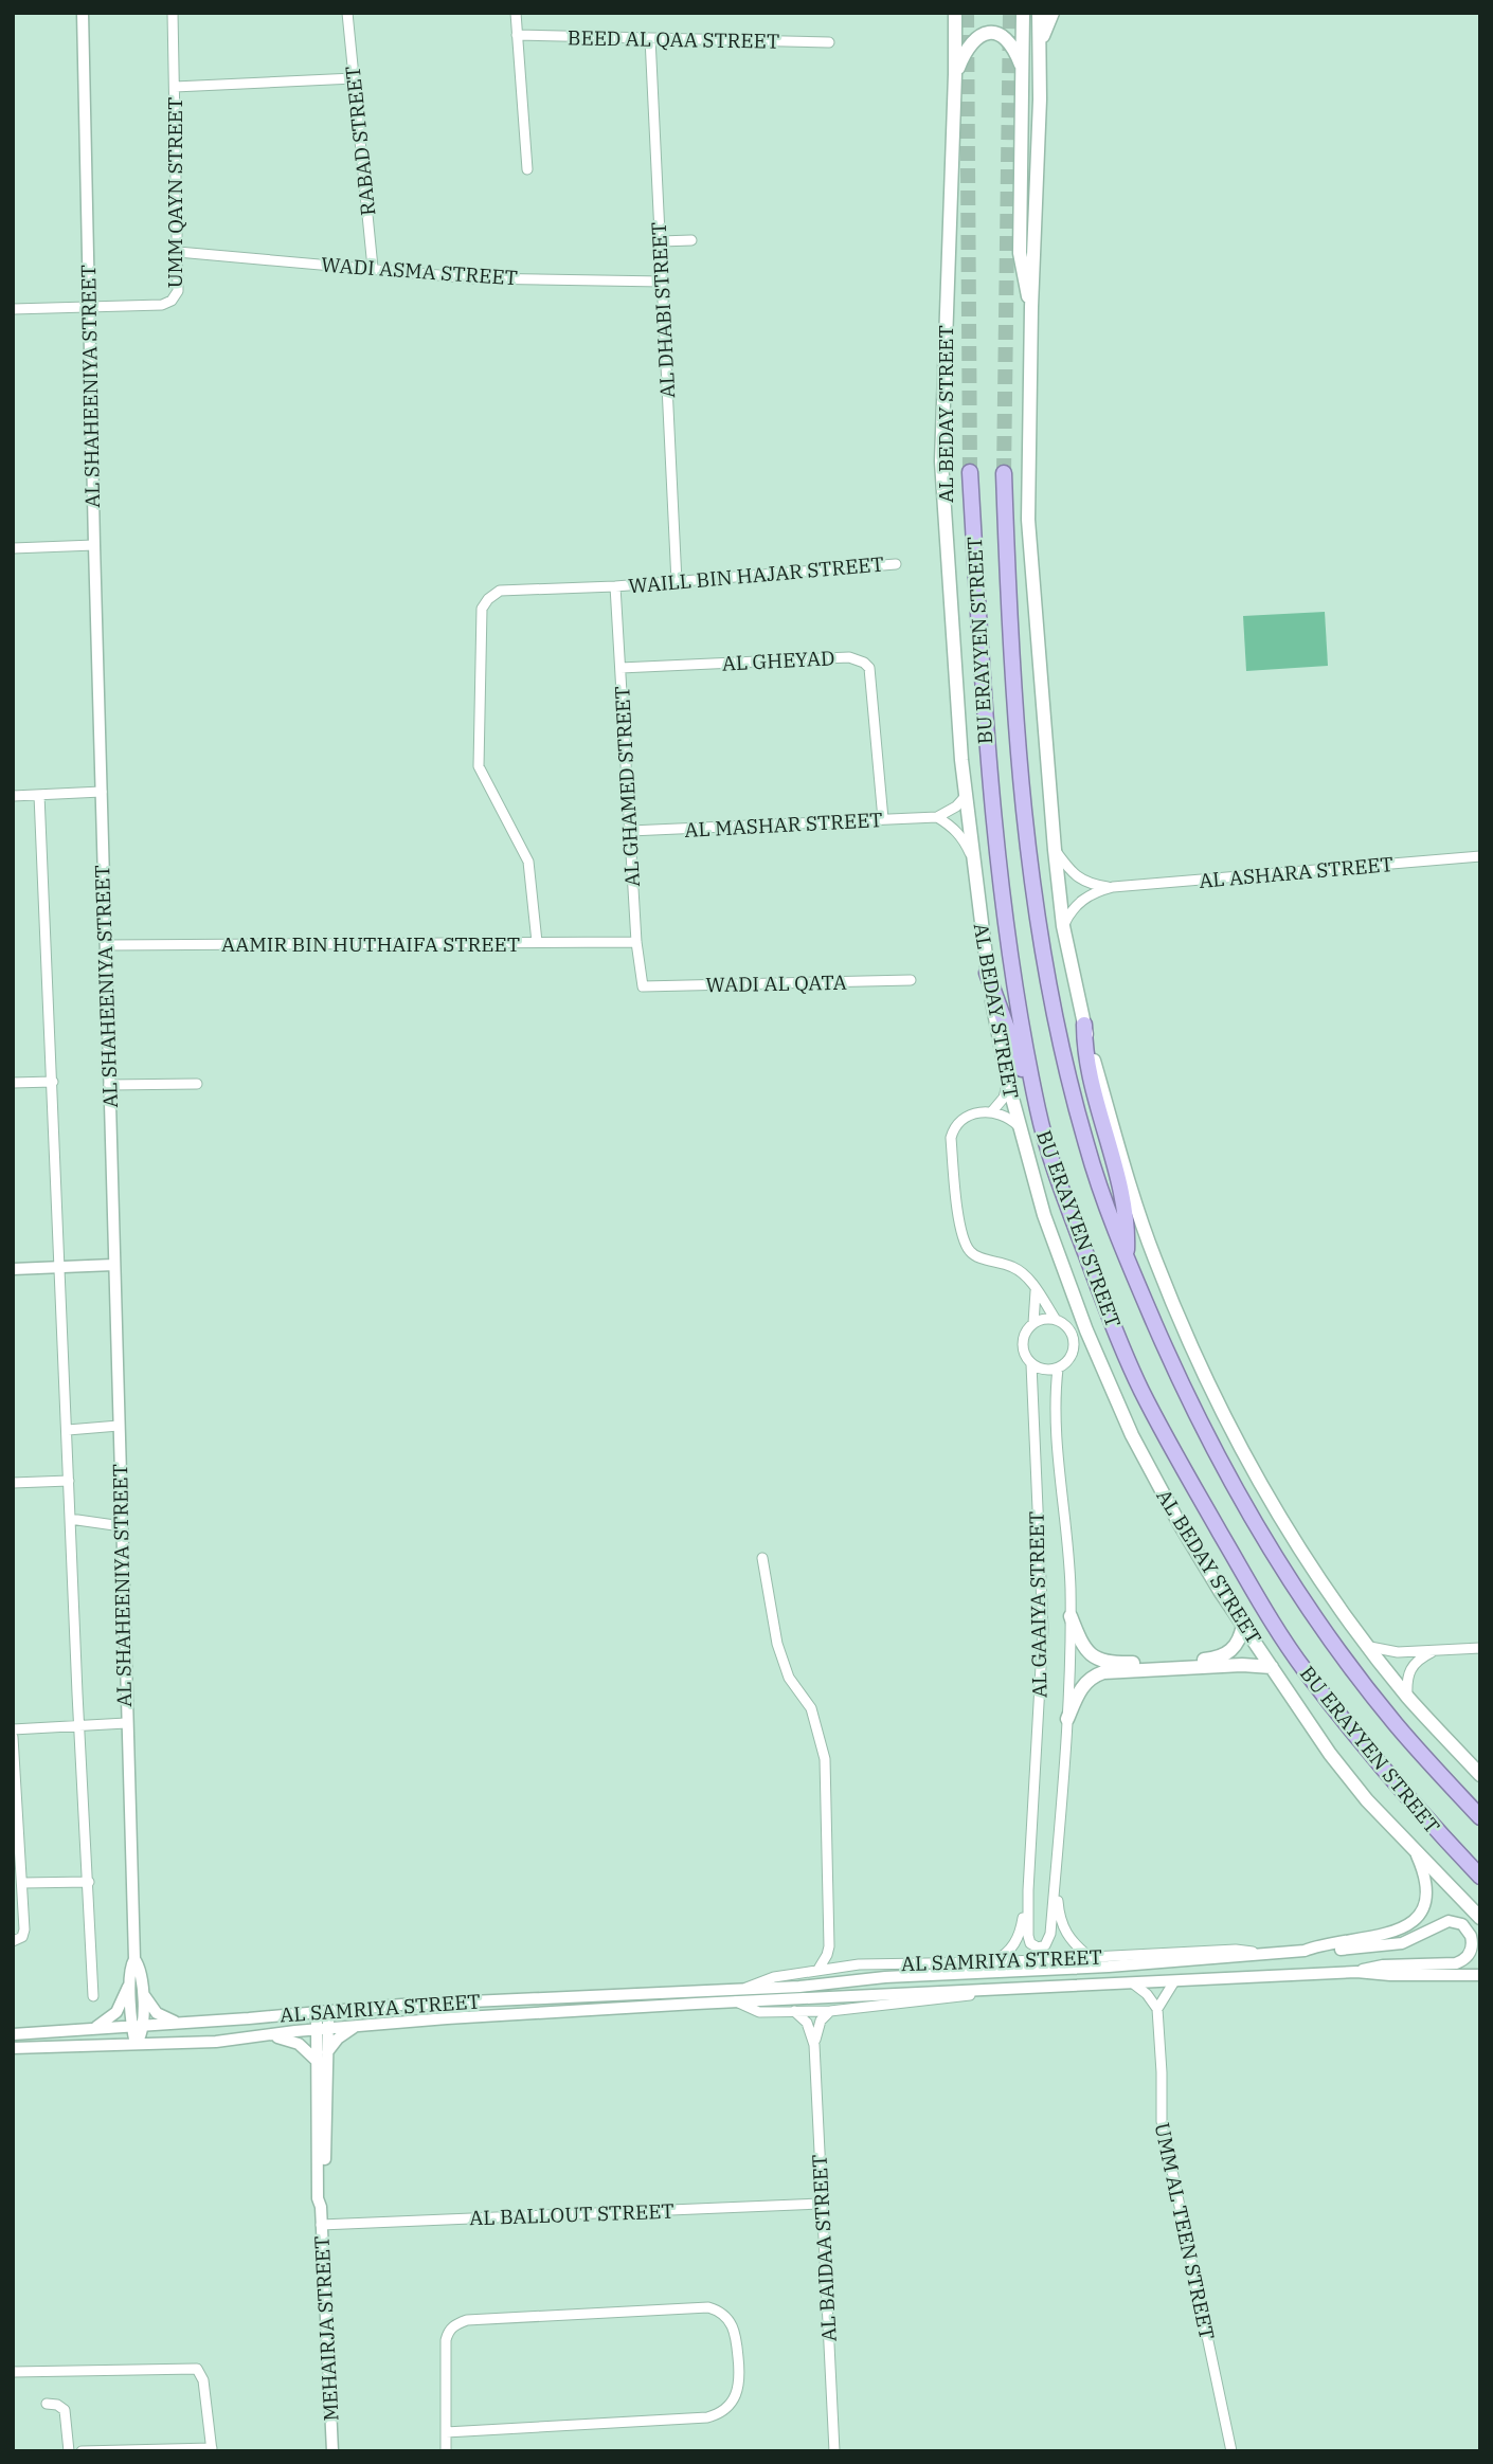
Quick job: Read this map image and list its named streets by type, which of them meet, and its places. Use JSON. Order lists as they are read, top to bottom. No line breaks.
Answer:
{"streets":{"highway":["BU ERAYYEN STREET"],"main road":["AL BEDAY STREET"],"street":["BEED AL QAA STREET","RABAD STREET","UMM QAYN STREET","WADI ASMA STREET","AL DHABI STREET","AL SHAHEENIYA STREET","WAILL BIN HAJAR STREET","AL GHEYAD","AL GHAMED STREET","AL MASHAR STREET","AL ASHARA STREET","AAMIR BIN HUTHAIFA STREET","WADI AL QATA","AL GAAIYA STREET","AL SAMRIYA STREET","AL BALLOUT STREET","UMM AL TEEN STREET","AL BAIDAA STREET","MEHAIRJA STREET"]},"crossings":[["BEED AL QAA STREET","AL DHABI STREET"],["RABAD STREET","WADI ASMA STREET"],["UMM QAYN STREET","WADI ASMA STREET"],["UMM QAYN STREET","AL SHAHEENIYA STREET"],["WADI ASMA STREET","AL DHABI STREET"],["AL DHABI STREET","WAILL BIN HAJAR STREET"],["AL SHAHEENIYA STREET","AAMIR BIN HUTHAIFA STREET"],["AL SHAHEENIYA STREET","AL SAMRIYA STREET"],["AL BEDAY STREET","AL SAMRIYA STREET"],["WAILL BIN HAJAR STREET","AL GHAMED STREET"],["WAILL BIN HAJAR STREET","AAMIR BIN HUTHAIFA STREET"],["AL GHEYAD","AL GHAMED STREET"],["AL GHEYAD","AL MASHAR STREET"],["AL GHAMED STREET","AL MASHAR STREET"],["AL GHAMED STREET","AAMIR BIN HUTHAIFA STREET"],["AL GHAMED STREET","WADI AL QATA"],["AL GAAIYA STREET","AL SAMRIYA STREET"],["AL SAMRIYA STREET","AL BAIDAA STREET"],["AL SAMRIYA STREET","MEHAIRJA STREET"],["AL BALLOUT STREET","AL BAIDAA STREET"],["AL BALLOUT STREET","MEHAIRJA STREET"]]}
